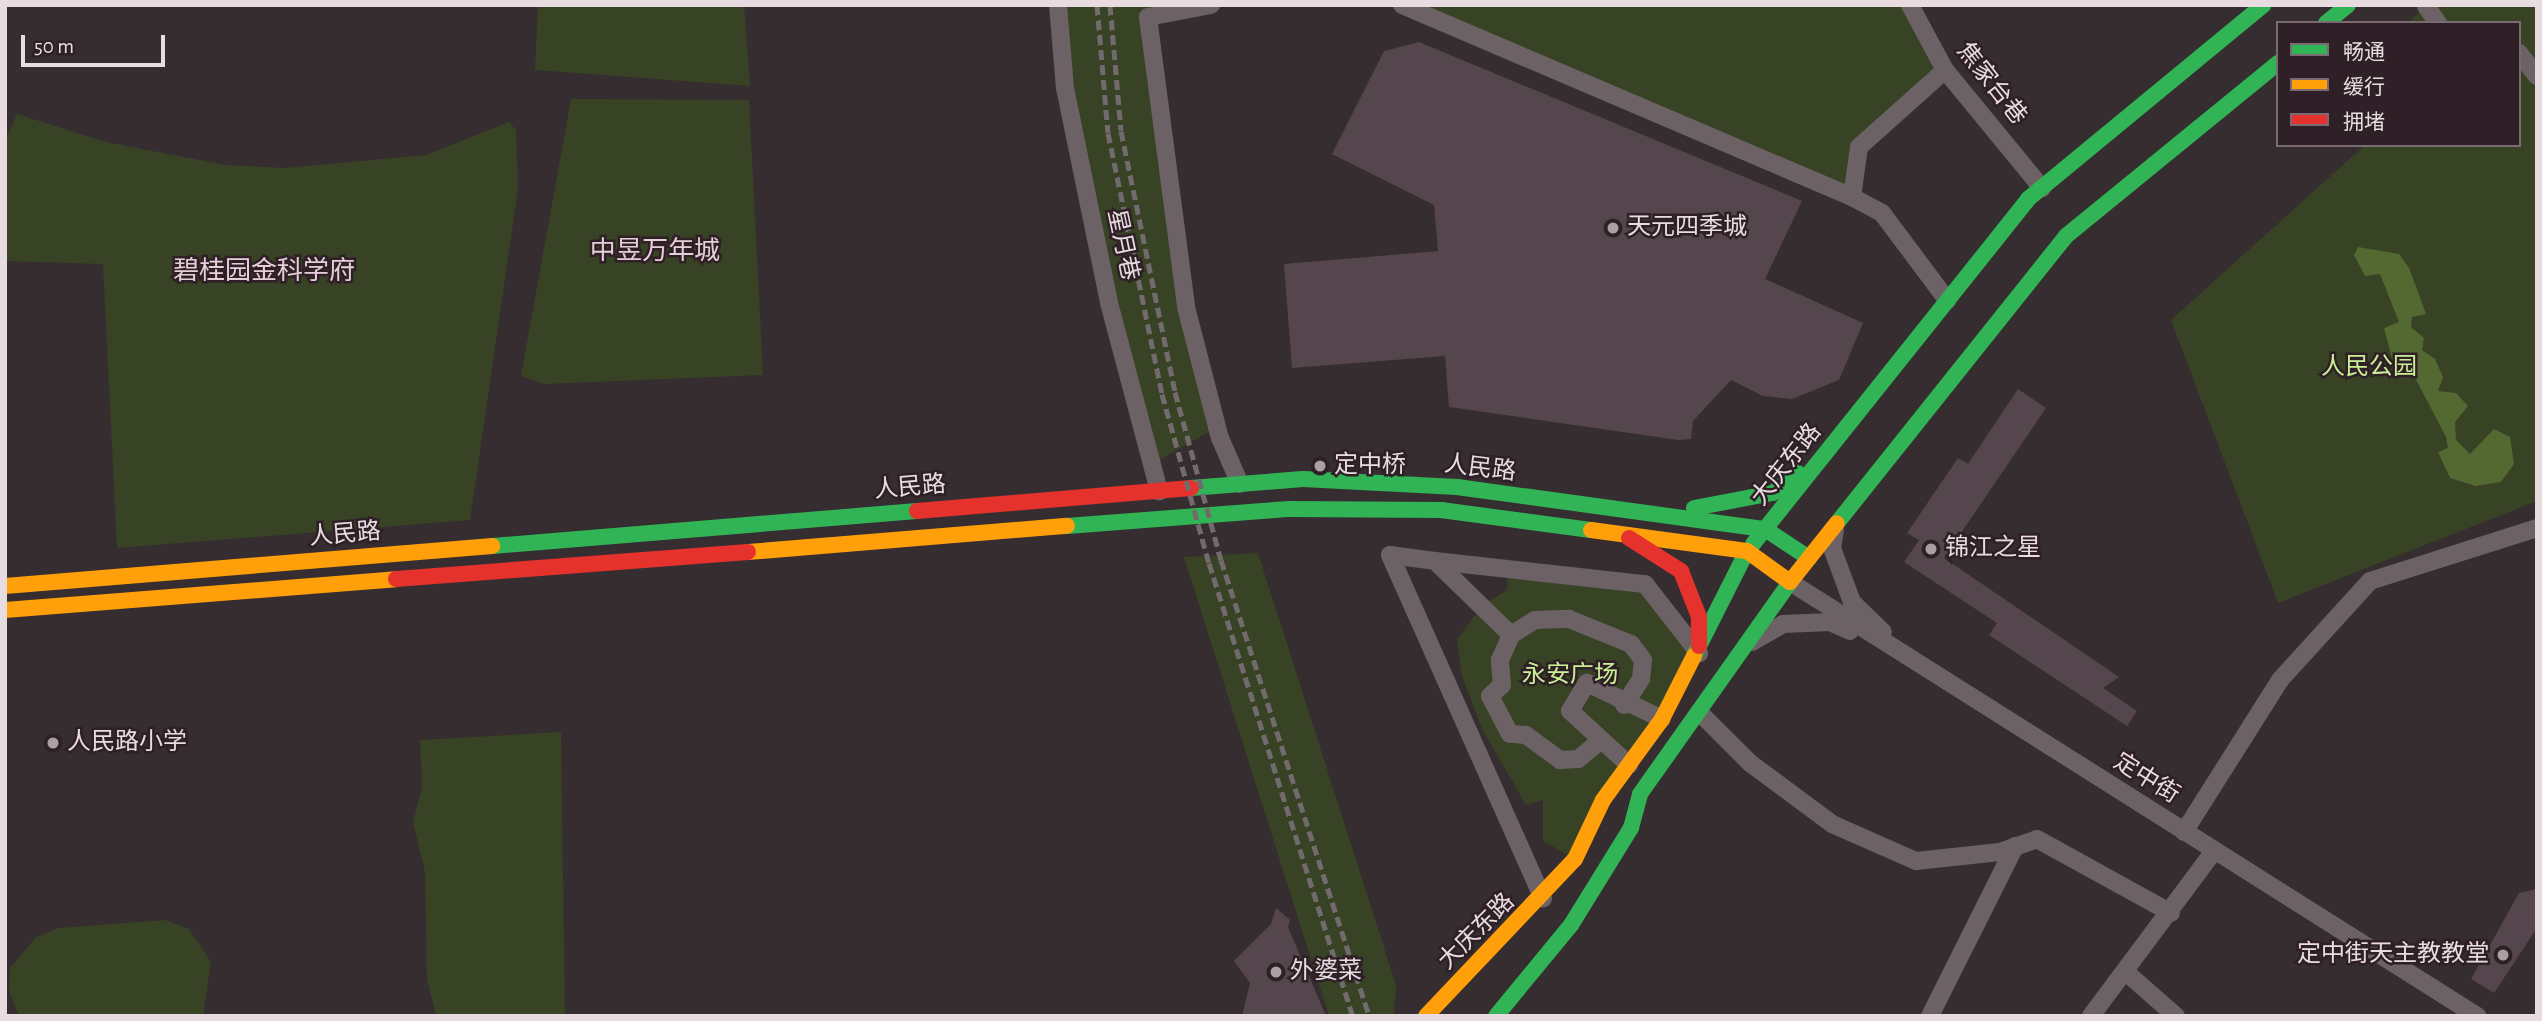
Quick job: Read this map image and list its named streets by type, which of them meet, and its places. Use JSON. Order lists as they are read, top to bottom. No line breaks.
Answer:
{"streets":{"main road":["大庆东路","人民路"],"street":["焦家台巷","星月巷","定中街"]},"crossings":[["焦家台巷","大庆东路"],["星月巷","人民路"],["大庆东路","人民路"],["人民路","定中街"]],"districts":["中昱万年城","碧桂园金科学府"],"parks":["人民公园","永安广场"],"places":["天元四季城","定中桥","锦江之星","人民路小学","定中街天主教教堂","外婆菜"],"legend":["畅通","缓行","拥堵"],"scale_bar":"50 m"}
